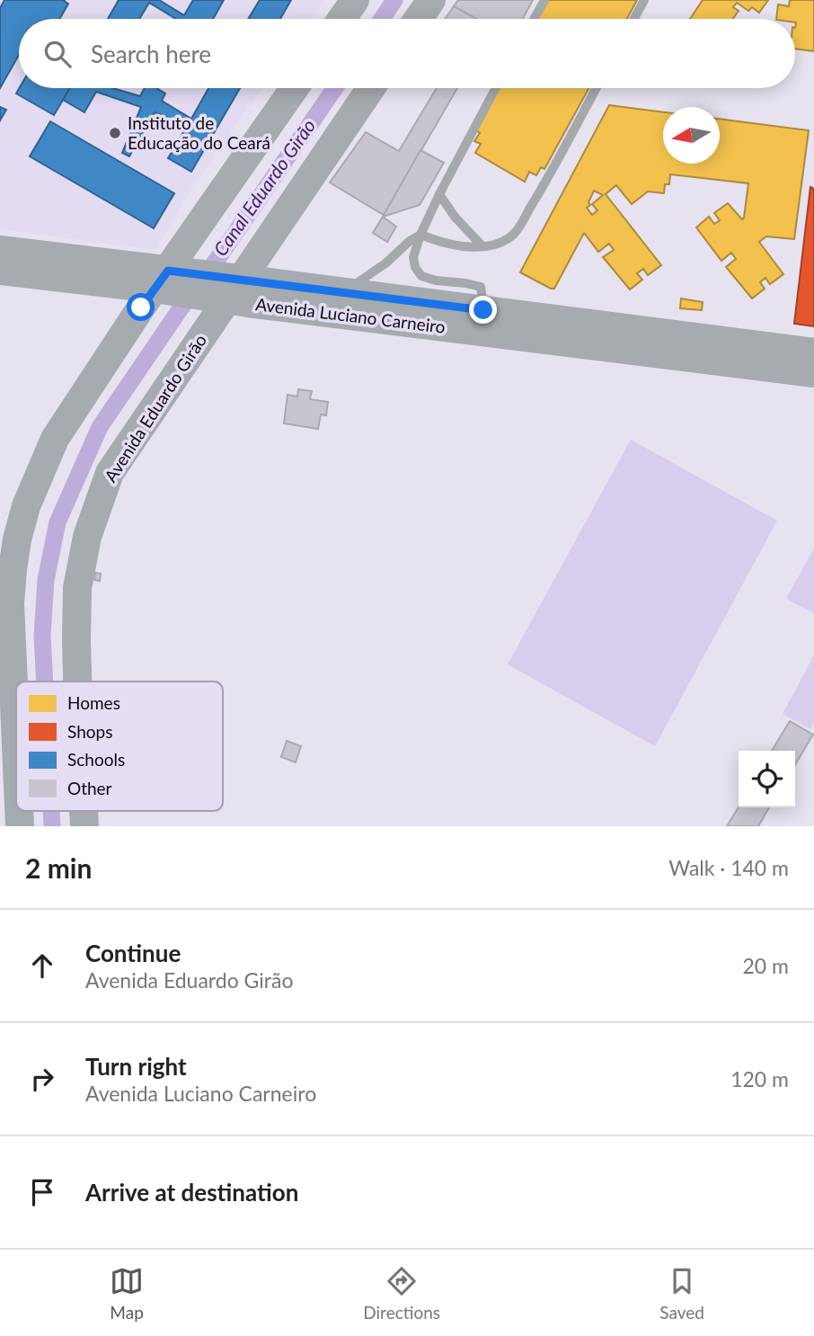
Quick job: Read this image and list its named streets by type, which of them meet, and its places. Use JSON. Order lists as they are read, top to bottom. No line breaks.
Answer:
{"streets":{"main road":["Avenida Luciano Carneiro","Avenida Eduardo Girão"]},"crossings":[["Avenida Luciano Carneiro","Avenida Eduardo Girão"]],"water":["Canal Eduardo Girão"],"places":["Instituto de Educação do Ceará"],"legend":["Homes","Shops","Schools","Other"],"north":"left","page":{"search":"Search here","heading":["2 min","Walk · 140 m"],"list":[["Continue","Avenida Eduardo Girão","20 m"],["Turn right","Avenida Luciano Carneiro","120 m"],"Arrive at destination"],"nav":["Map","Directions","Saved"]}}
